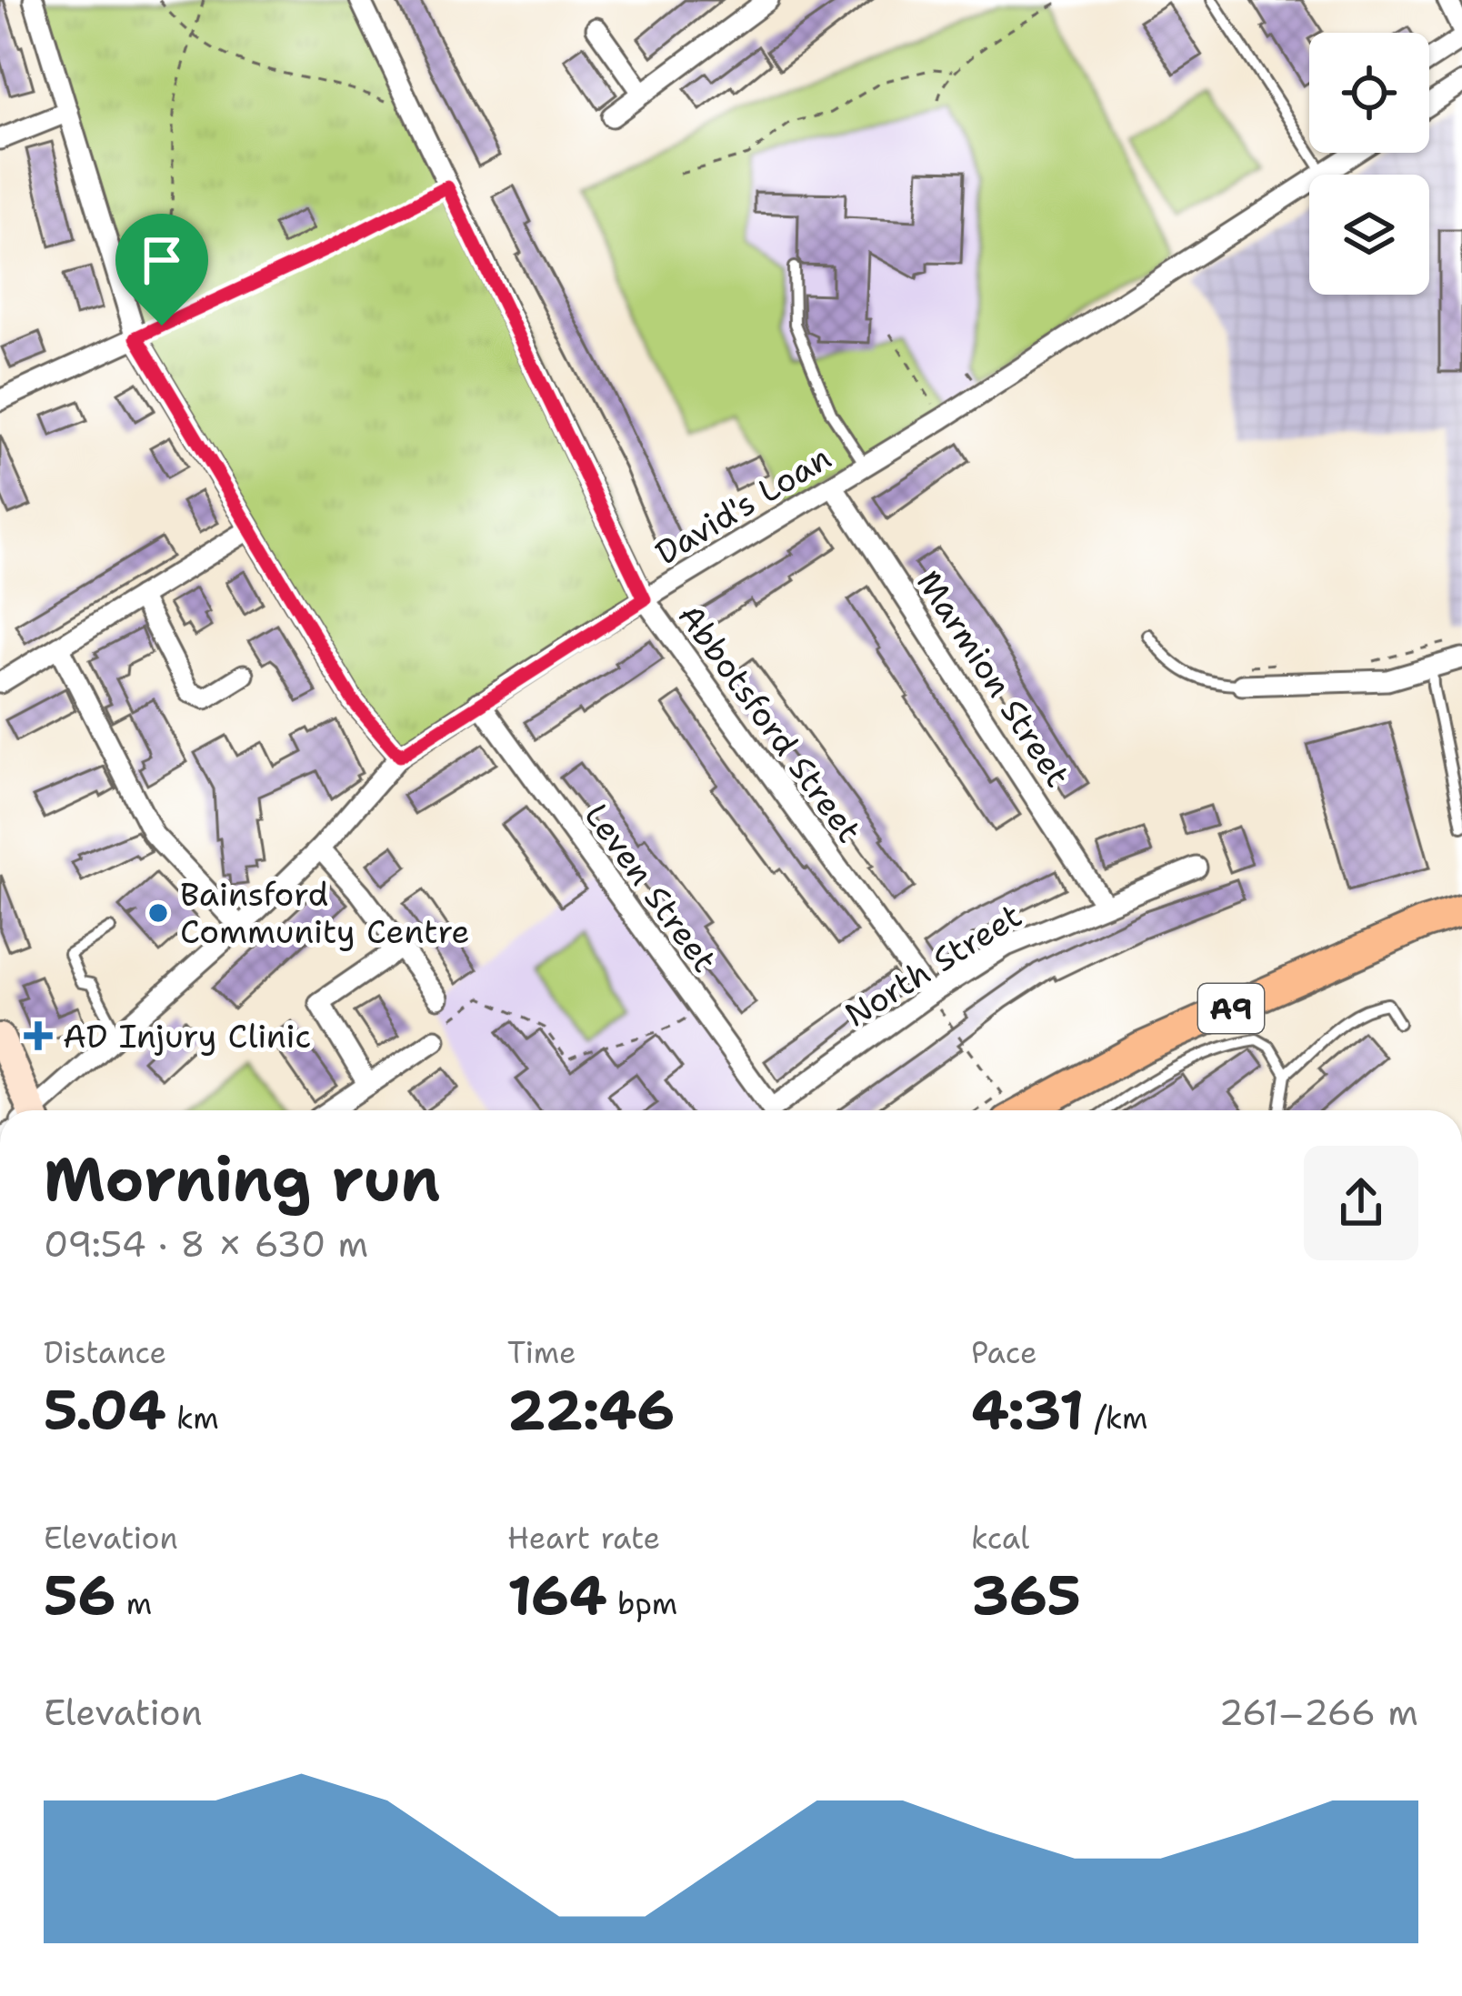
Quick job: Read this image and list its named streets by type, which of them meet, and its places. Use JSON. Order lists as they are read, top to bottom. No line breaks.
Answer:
{"streets":{"main road":["A9"],"street":["David's Loan","Marmion Street","Abbotsford Street","Leven Street","North Street"]},"crossings":[["David's Loan","Marmion Street"],["David's Loan","Abbotsford Street"],["David's Loan","Leven Street"],["Marmion Street","North Street"],["Abbotsford Street","North Street"],["Leven Street","North Street"]],"places":{"other":["Bainsford Community Centre"],"health":["AD Injury Clinic"]},"page":{"heading":["Morning run","09:54 · 8 × 630 m"],"stats":[["Distance","5.04 km"],["Time","22:46"],["Pace","4:31 /km"],["Elevation","56 m"],["Heart rate","164 bpm"],["kcal","365"]],"chart":["Elevation","261–266 m"]}}
